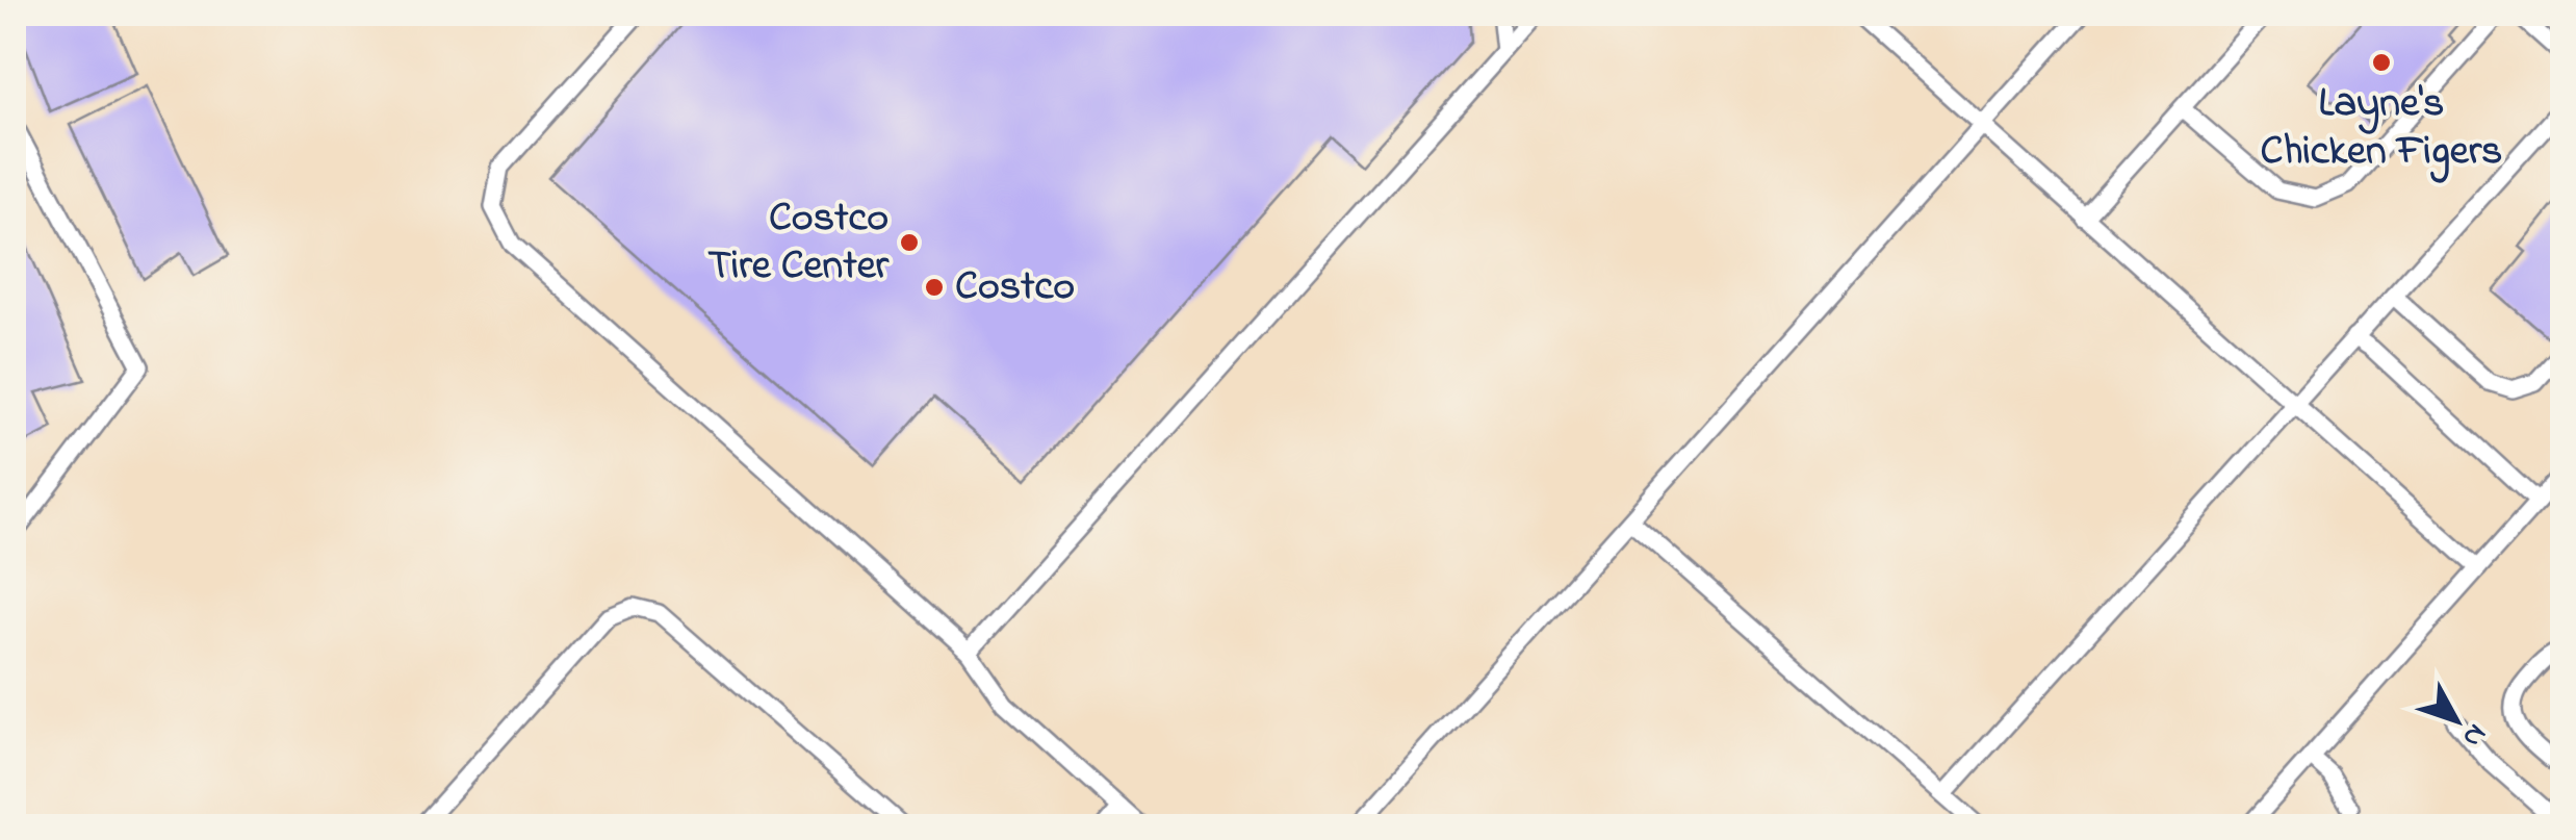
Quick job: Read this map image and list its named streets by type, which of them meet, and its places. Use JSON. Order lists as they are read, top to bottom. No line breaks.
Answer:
{"places":["Layne's Chicken Figers","Costco Tire Center","Costco"],"north":"bottom right"}
